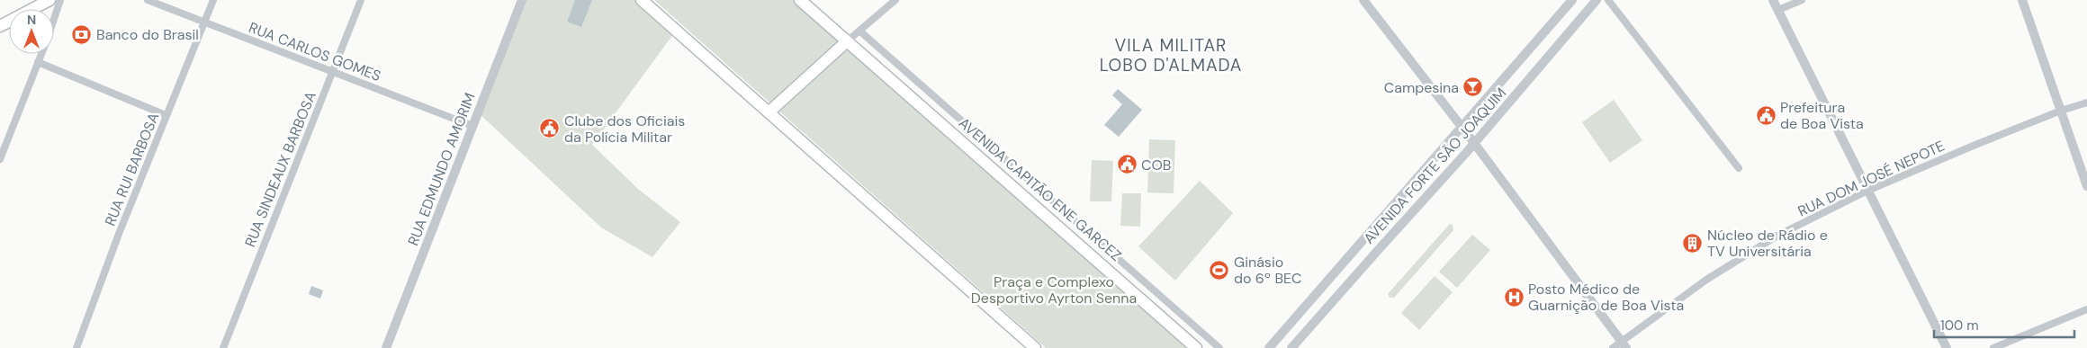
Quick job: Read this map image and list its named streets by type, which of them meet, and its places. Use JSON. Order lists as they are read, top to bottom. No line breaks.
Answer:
{"streets":{"main road":["AVENIDA CAPITÃO ENE GARCEZ"],"street":["RUA CARLOS GOMES","AVENIDA FORTE SÃO JOAQUIM","RUA RUI BARBOSA","RUA SINDEAUX BARBOSA","RUA EDMUNDO AMORIM","RUA DOM JOSÉ NEPOTE"]},"crossings":[["RUA CARLOS GOMES","RUA RUI BARBOSA"],["RUA CARLOS GOMES","RUA SINDEAUX BARBOSA"],["RUA CARLOS GOMES","RUA EDMUNDO AMORIM"]],"districts":["VILA MILITAR LOBO D'ALMADA"],"parks":["Praça e Complexo Desportivo Ayrton Senna"],"places":{"bank":["Banco do Brasil"],"bar":["Campesina"],"public building":["Prefeitura de Boa Vista","Clube dos Oficiais da Polícia Militar","COB"],"building":["Núcleo de Rádio e TV Universitária"],"sports":["Ginásio do 6º BEC"],"hospital":["Posto Médico de Guarnição de Boa Vista"]},"scale_bar":"100 m","north":"top"}
